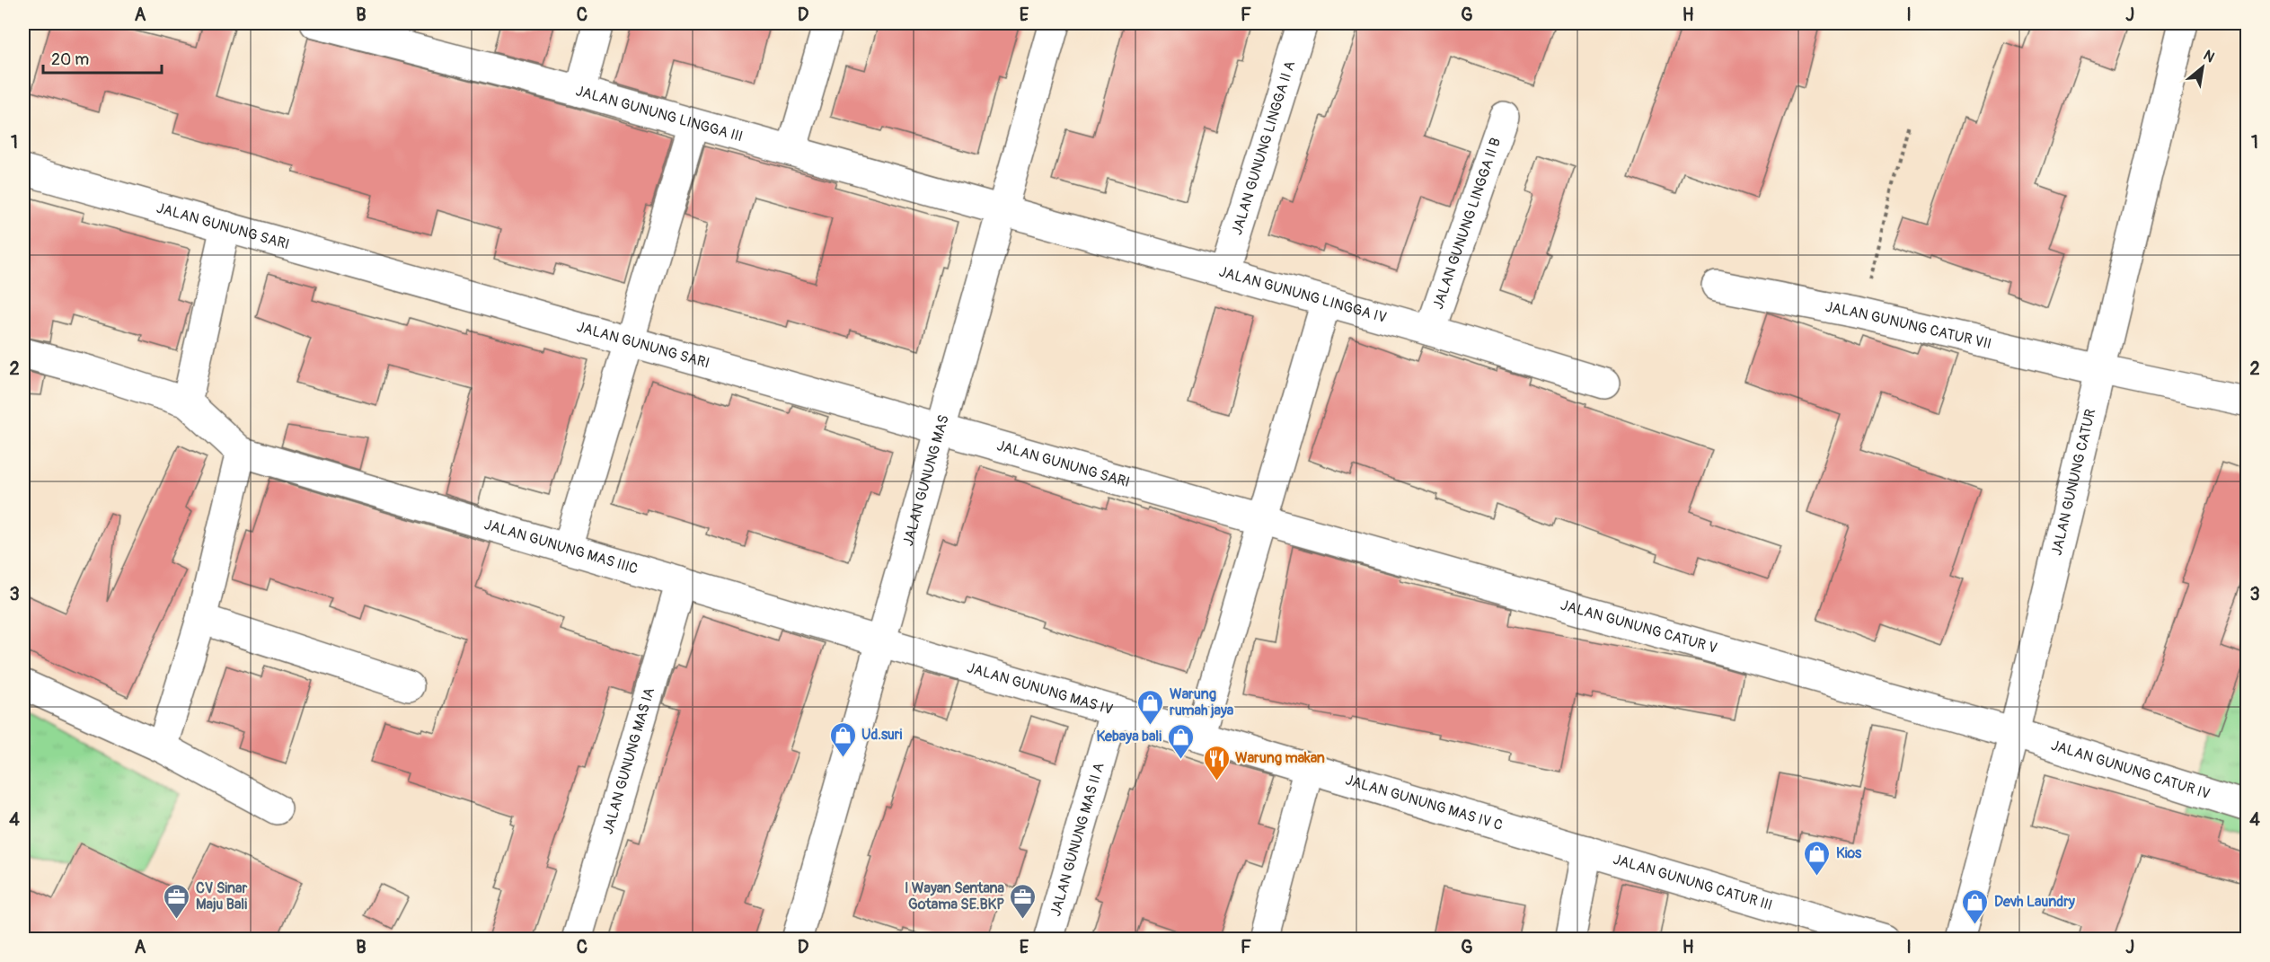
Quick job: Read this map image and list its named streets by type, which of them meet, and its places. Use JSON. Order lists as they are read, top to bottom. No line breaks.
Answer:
{"streets":{"street":["JALAN GUNUNG LINGGA III","JALAN GUNUNG LINGGA II A","JALAN GUNUNG LINGGA II B","JALAN GUNUNG SARI","JALAN GUNUNG LINGGA IV","JALAN GUNUNG CATUR VII","JALAN GUNUNG MAS","JALAN GUNUNG CATUR","JALAN GUNUNG MAS IIIC","JALAN GUNUNG CATUR V","JALAN GUNUNG MAS IV","JALAN GUNUNG MAS IA","JALAN GUNUNG CATUR IV","JALAN GUNUNG MAS IV C","JALAN GUNUNG MAS II A","JALAN GUNUNG CATUR III"]},"crossings":[["JALAN GUNUNG LINGGA III","JALAN GUNUNG LINGGA IV"],["JALAN GUNUNG LINGGA III","JALAN GUNUNG MAS"],["JALAN GUNUNG LINGGA II A","JALAN GUNUNG LINGGA IV"],["JALAN GUNUNG LINGGA II B","JALAN GUNUNG LINGGA IV"],["JALAN GUNUNG SARI","JALAN GUNUNG MAS"],["JALAN GUNUNG SARI","JALAN GUNUNG CATUR V"],["JALAN GUNUNG LINGGA IV","JALAN GUNUNG MAS"],["JALAN GUNUNG CATUR VII","JALAN GUNUNG CATUR"],["JALAN GUNUNG MAS","JALAN GUNUNG MAS IIIC"],["JALAN GUNUNG MAS","JALAN GUNUNG MAS IV"],["JALAN GUNUNG CATUR","JALAN GUNUNG CATUR V"],["JALAN GUNUNG CATUR","JALAN GUNUNG CATUR IV"],["JALAN GUNUNG MAS IIIC","JALAN GUNUNG MAS IV"],["JALAN GUNUNG MAS IIIC","JALAN GUNUNG MAS IA"],["JALAN GUNUNG CATUR V","JALAN GUNUNG CATUR IV"],["JALAN GUNUNG MAS IV","JALAN GUNUNG MAS IV C"],["JALAN GUNUNG MAS IV","JALAN GUNUNG MAS II A"],["JALAN GUNUNG MAS IV C","JALAN GUNUNG CATUR III"]],"places":{"shop":["Warung rumah jaya","Ud.suri","Kebaya bali","Kios","Devh Laundry"],"restaurant":["Warung makan"],"office":["CV Sinar Maju Bali","I Wayan Sentana Gotama SE.BKP"]},"scale_bar":"20 m","north":"top right","grid":{"columns":["A","B","C","D","E","F","G","H","I","J"],"rows":["1","2","3","4"]}}
